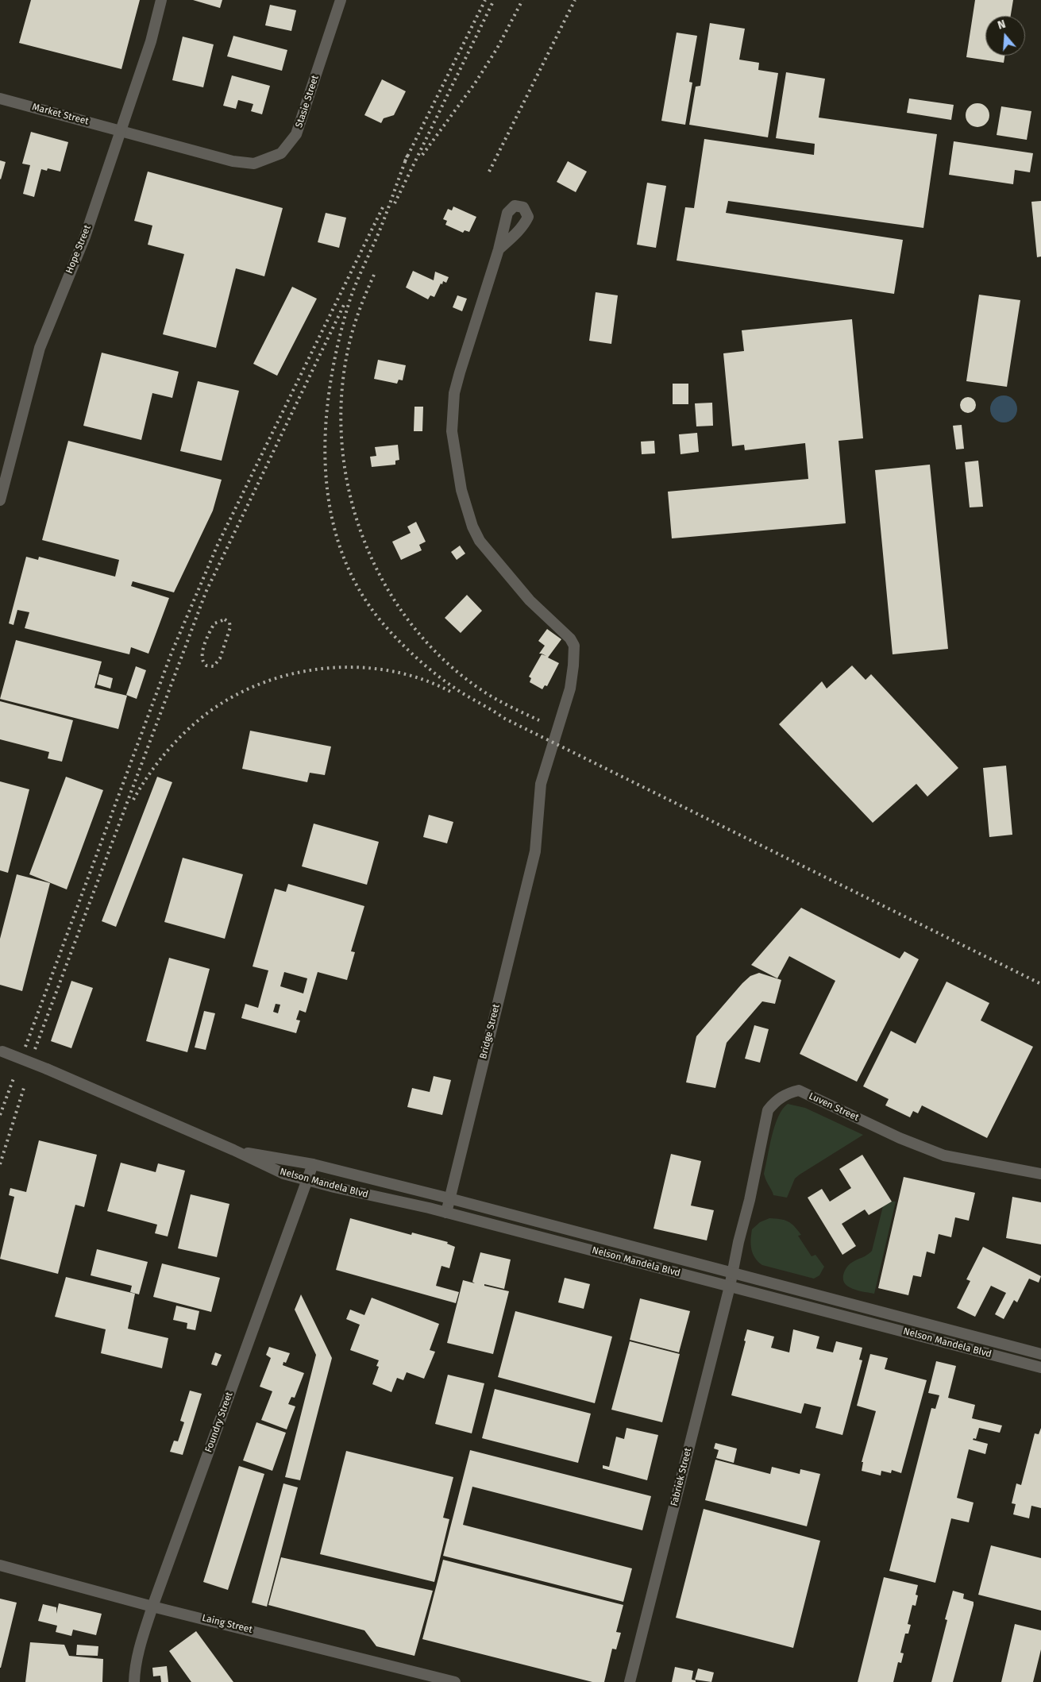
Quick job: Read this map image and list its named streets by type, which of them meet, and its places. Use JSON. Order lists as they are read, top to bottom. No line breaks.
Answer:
{"streets":{"street":["Stasie Street","Market Street","Hope Street","Bridge Street","Luven Street","Nelson Mandela Blvd","Foundry Street","Fabriek Street","Laing Street"]},"crossings":[["Stasie Street","Market Street"],["Stasie Street","Hope Street"],["Market Street","Hope Street"],["Bridge Street","Nelson Mandela Blvd"],["Luven Street","Nelson Mandela Blvd"],["Luven Street","Fabriek Street"],["Nelson Mandela Blvd","Foundry Street"],["Nelson Mandela Blvd","Fabriek Street"],["Foundry Street","Laing Street"]],"north":"top"}
